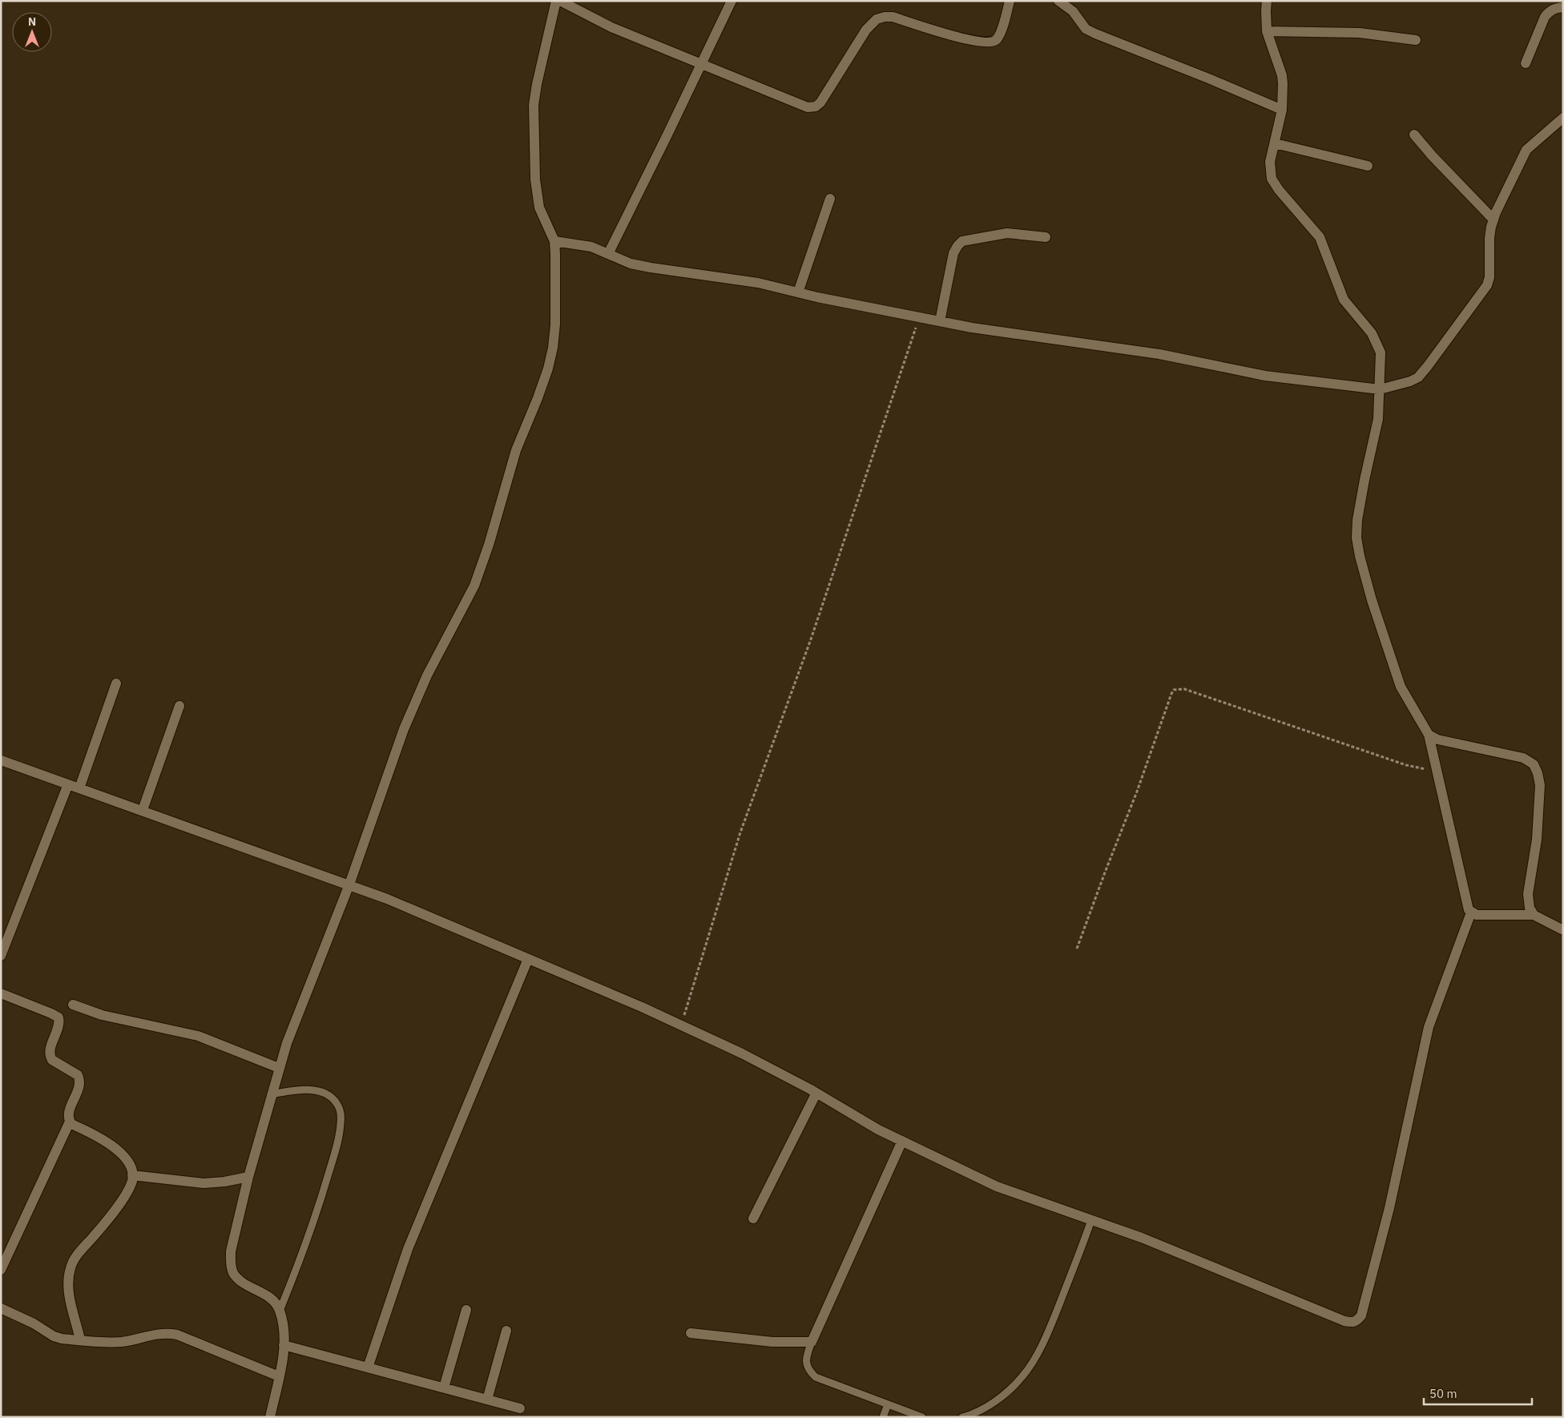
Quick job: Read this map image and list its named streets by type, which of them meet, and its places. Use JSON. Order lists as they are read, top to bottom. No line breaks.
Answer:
{"scale_bar":"50 m","north":"top"}
